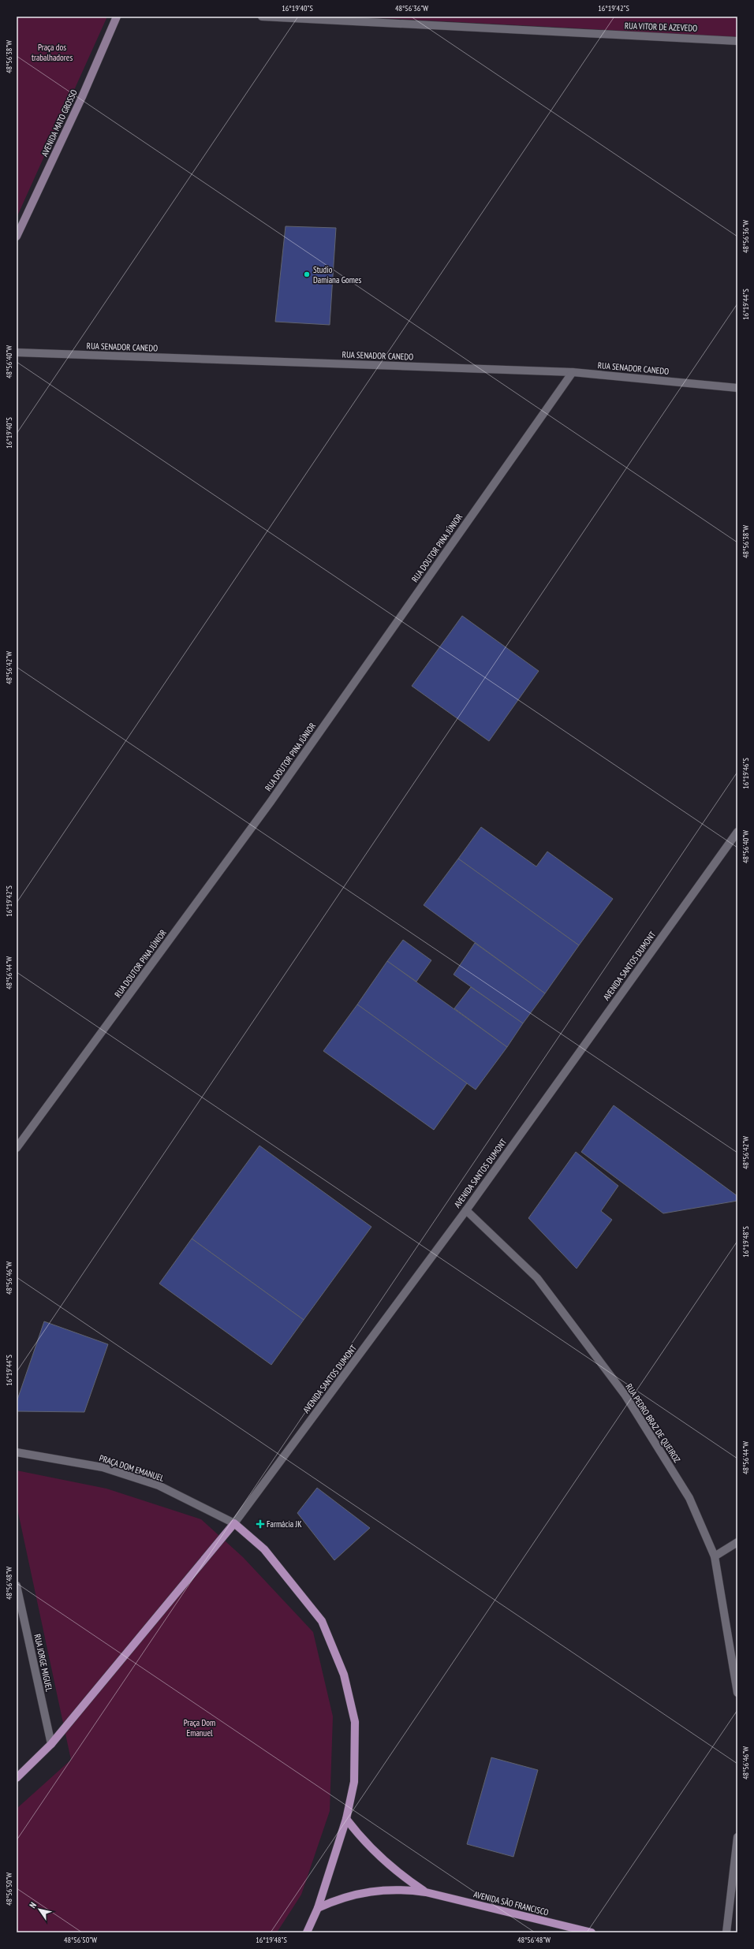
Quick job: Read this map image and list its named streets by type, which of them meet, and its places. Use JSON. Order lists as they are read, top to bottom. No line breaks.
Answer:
{"streets":{"main road":["AVENIDA MATO GROSSO","PRAÇA DOM EMANUEL","AVENIDA SÃO FRANCISCO"],"street":["RUA VITOR DE AZEVEDO","RUA SENADOR CANEDO","RUA DOUTOR PINA JÚNIOR","AVENIDA SANTOS DUMONT","RUA PEDRO BRAZ DE QUEIROZ","RUA JORGE MIGUEL"]},"crossings":[["RUA SENADOR CANEDO","RUA DOUTOR PINA JÚNIOR"],["AVENIDA SANTOS DUMONT","RUA PEDRO BRAZ DE QUEIROZ"],["AVENIDA SANTOS DUMONT","PRAÇA DOM EMANUEL"],["PRAÇA DOM EMANUEL","AVENIDA SÃO FRANCISCO"]],"parks":["Praça dos trabalhadores","Praça Dom Emanuel"],"places":{"other":["Studio Damiana Gomes"],"health":["Farmácia JK"]},"north":"top left","coordinates":["16°19'40\"S","48°56'36\"W","16°19'42\"S","48°56'38\"W","16°19'44\"S","48°56'40\"W","48°56'42\"W","16°19'46\"S","48°56'44\"W","16°19'48\"S","48°56'46\"W","48°56'48\"W","48°56'50\"W"]}
